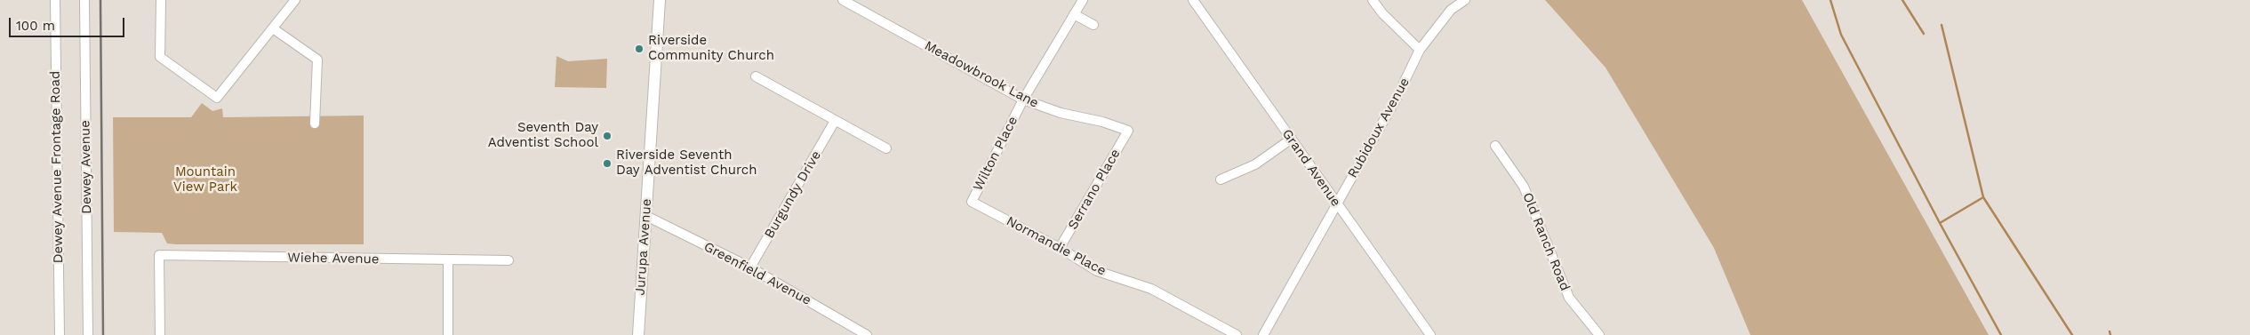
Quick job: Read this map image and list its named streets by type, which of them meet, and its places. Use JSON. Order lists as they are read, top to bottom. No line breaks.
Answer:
{"streets":{"main road":["Jurupa Avenue"],"street":["Meadowbrook Lane","Rubidoux Avenue","Wilton Place","Dewey Avenue Frontage Road","Dewey Avenue","Grand Avenue","Serrano Place","Burgundy Drive","Old Ranch Road","Normandie Place","Wiehe Avenue","Greenfield Avenue"]},"crossings":[["Meadowbrook Lane","Wilton Place"],["Meadowbrook Lane","Serrano Place"],["Rubidoux Avenue","Grand Avenue"],["Wilton Place","Normandie Place"],["Serrano Place","Normandie Place"],["Burgundy Drive","Greenfield Avenue"],["Jurupa Avenue","Greenfield Avenue"]],"parks":["Mountain View Park"],"places":["Riverside Community Church","Seventh Day Adventist School","Riverside Seventh Day Adventist Church"],"scale_bar":"100 m"}
